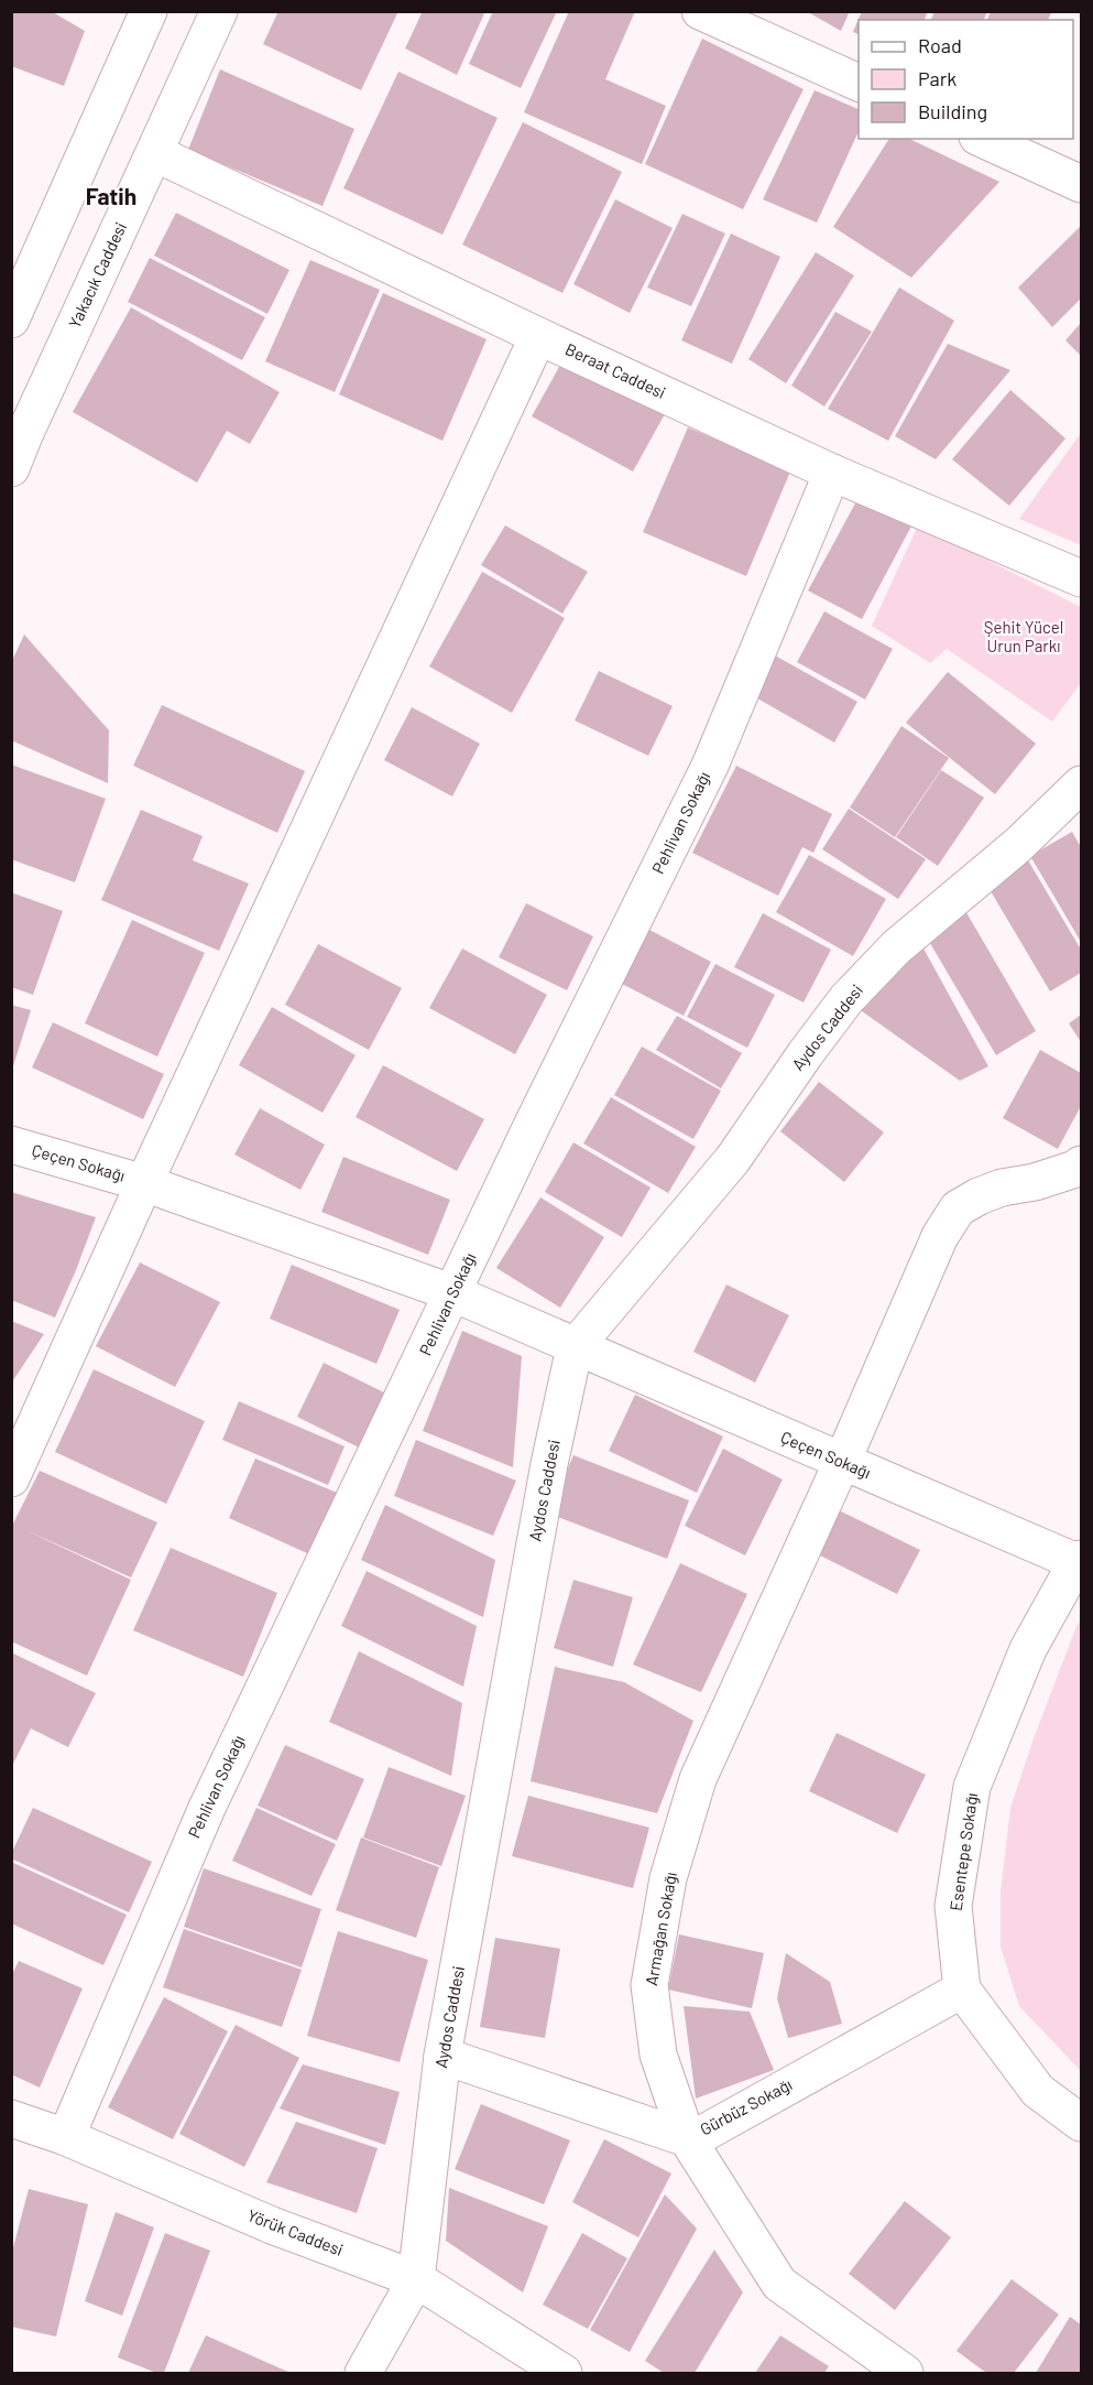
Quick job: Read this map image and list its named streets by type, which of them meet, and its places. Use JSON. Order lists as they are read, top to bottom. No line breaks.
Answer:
{"streets":{"street":["Yakacık Caddesi","Beraat Caddesi","Pehlivan Sokağı","Aydos Caddesi","Çeçen Sokağı","Esentepe Sokağı","Armağan Sokağı","Gürbüz Sokağı","Yörük Caddesi"]},"crossings":[["Yakacık Caddesi","Beraat Caddesi"],["Beraat Caddesi","Pehlivan Sokağı"],["Pehlivan Sokağı","Çeçen Sokağı"],["Pehlivan Sokağı","Yörük Caddesi"],["Aydos Caddesi","Çeçen Sokağı"],["Aydos Caddesi","Gürbüz Sokağı"],["Aydos Caddesi","Yörük Caddesi"],["Çeçen Sokağı","Esentepe Sokağı"],["Çeçen Sokağı","Armağan Sokağı"],["Esentepe Sokağı","Gürbüz Sokağı"],["Armağan Sokağı","Gürbüz Sokağı"]],"districts":["Fatih"],"parks":["Şehit Yücel Urun Parkı"],"legend":["Road","Park","Building"]}
